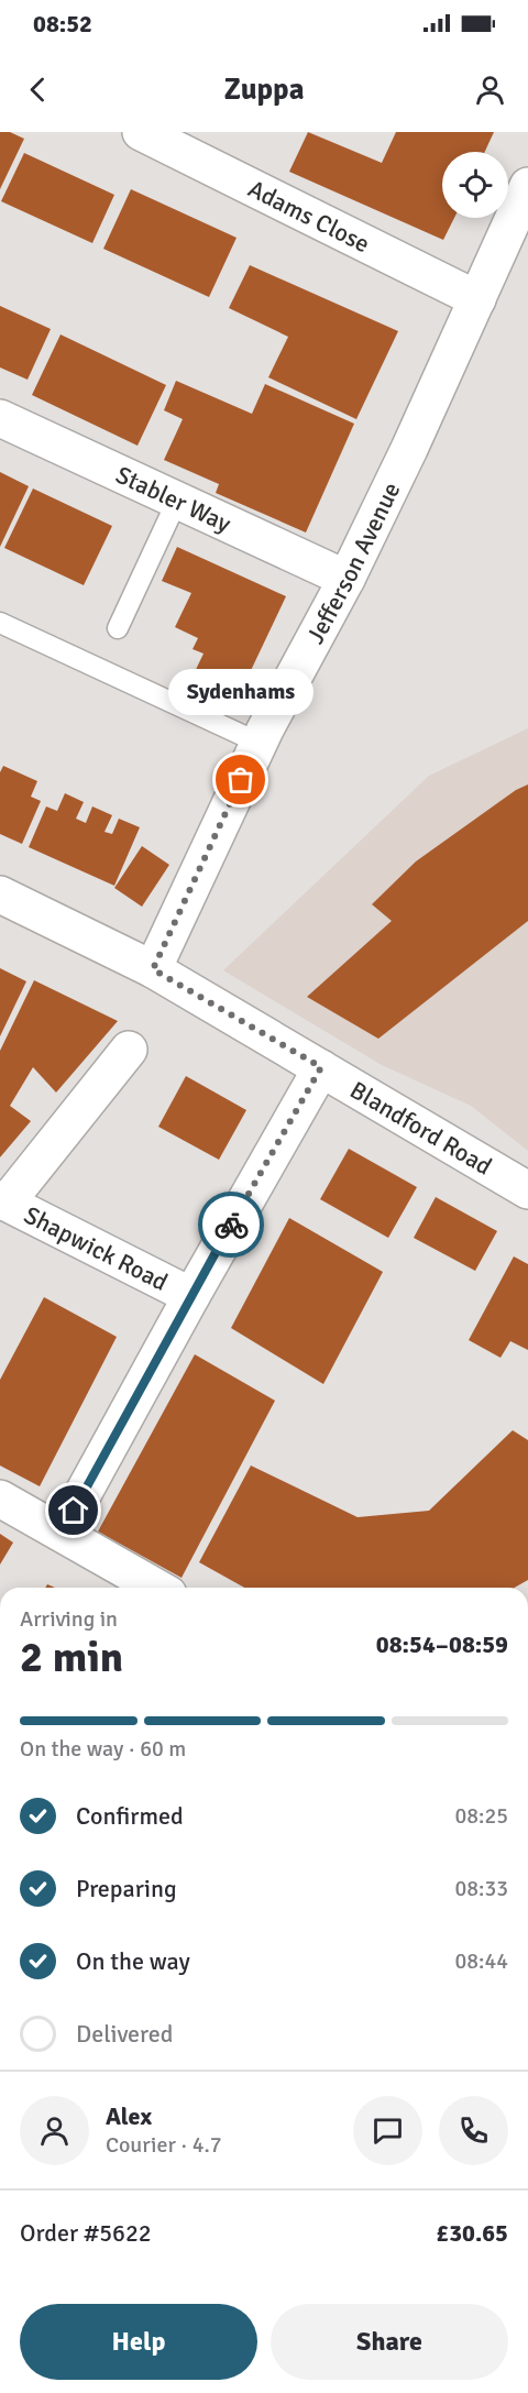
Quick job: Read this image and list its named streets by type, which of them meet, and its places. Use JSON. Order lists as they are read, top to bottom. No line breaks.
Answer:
{"streets":{"main road":["Adams Close","Stabler Way","Jefferson Avenue","Blandford Road","Shapwick Road"]},"crossings":[["Adams Close","Jefferson Avenue"],["Stabler Way","Jefferson Avenue"],["Jefferson Avenue","Blandford Road"]],"places":["Sydenhams"],"page":{"status":"08:52","header":"Zuppa","bubble":"Sydenhams","heading":["2 min","Arriving in","08:54–08:59"],"panel":["Alex","Courier · 4.7","Order #5622","£30.65"],"bar":"On the way · 60 m","list":[["Confirmed","08:25"],["Preparing","08:33"],["On the way","08:44"],"Delivered"],"buttons":["Help","Share"]}}
